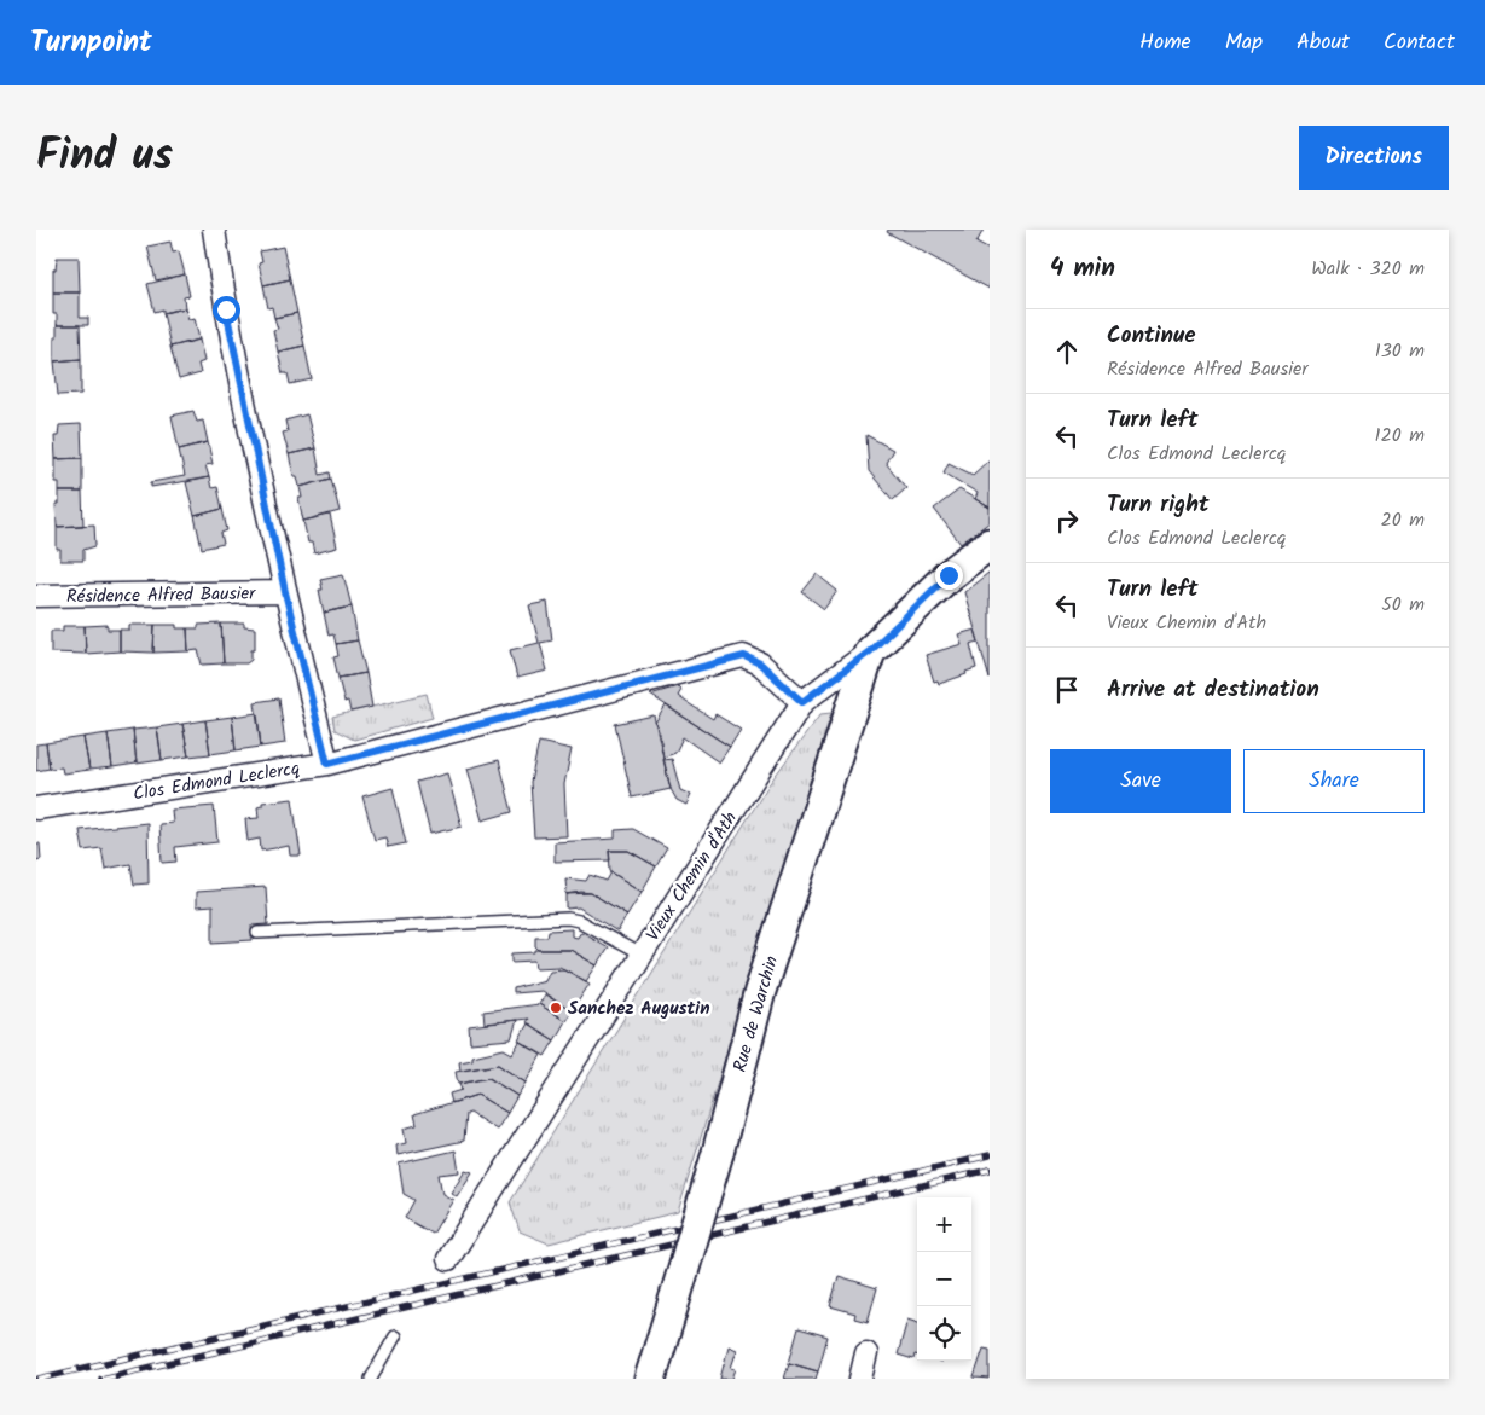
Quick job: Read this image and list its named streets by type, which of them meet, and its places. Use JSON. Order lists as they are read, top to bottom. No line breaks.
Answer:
{"streets":{"street":["Résidence Alfred Bausier","Clos Edmond Leclercq","Vieux Chemin d'Ath","Rue de Warchin"]},"crossings":[["Clos Edmond Leclercq","Vieux Chemin d'Ath"],["Vieux Chemin d'Ath","Rue de Warchin"]],"places":["Sanchez Augustin"],"page":{"header":"Turnpoint","nav":["Home","Map","About","Contact"],"title":"Find us","buttons":["Directions",["Save","Share"]],"heading":["4 min","Walk · 320 m"],"list":[["Continue","Résidence Alfred Bausier","130 m"],["Turn left","Clos Edmond Leclercq","120 m"],["Turn right","Clos Edmond Leclercq","20 m"],["Turn left","Vieux Chemin d'Ath","50 m"],"Arrive at destination"],"map_buttons":["+","−"]}}
